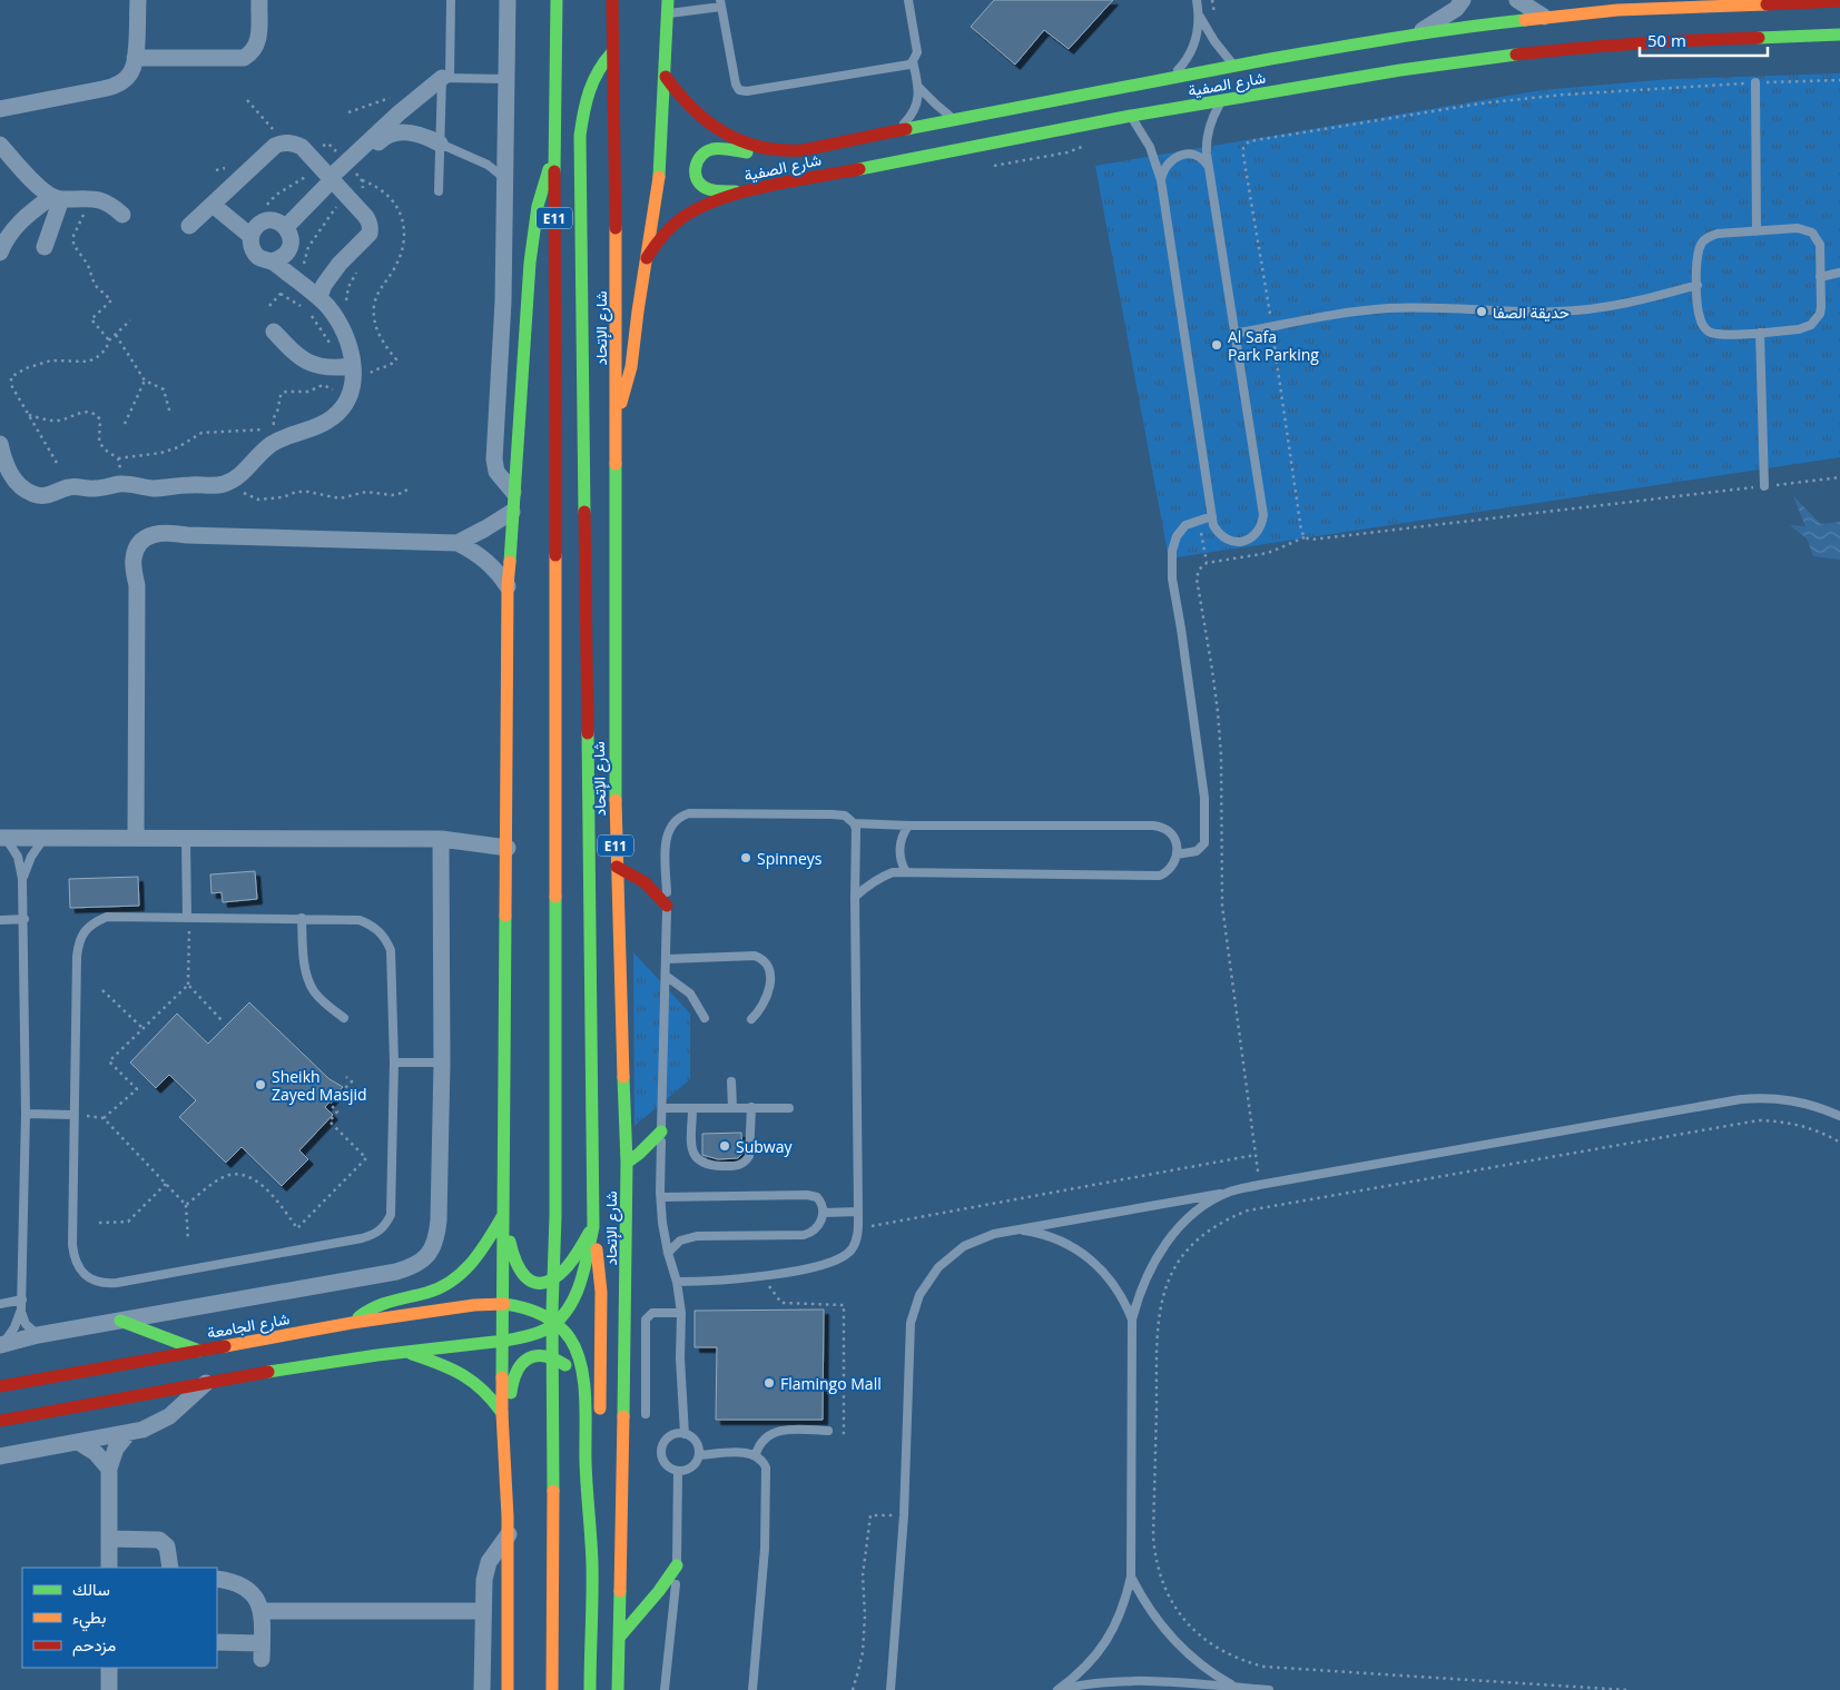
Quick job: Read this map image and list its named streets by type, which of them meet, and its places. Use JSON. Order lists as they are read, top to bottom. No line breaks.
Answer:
{"streets":{"main road":["شارع الصفية","E11","شارع الإتحاد","شارع الجامعة"]},"places":["حديقة الصفا","Al Safa Park Parking","Spinneys","Sheikh Zayed Masjid","Subway","Flamingo Mall"],"legend":["سالك","بطيء","مزدحم"],"scale_bar":"50 m"}
